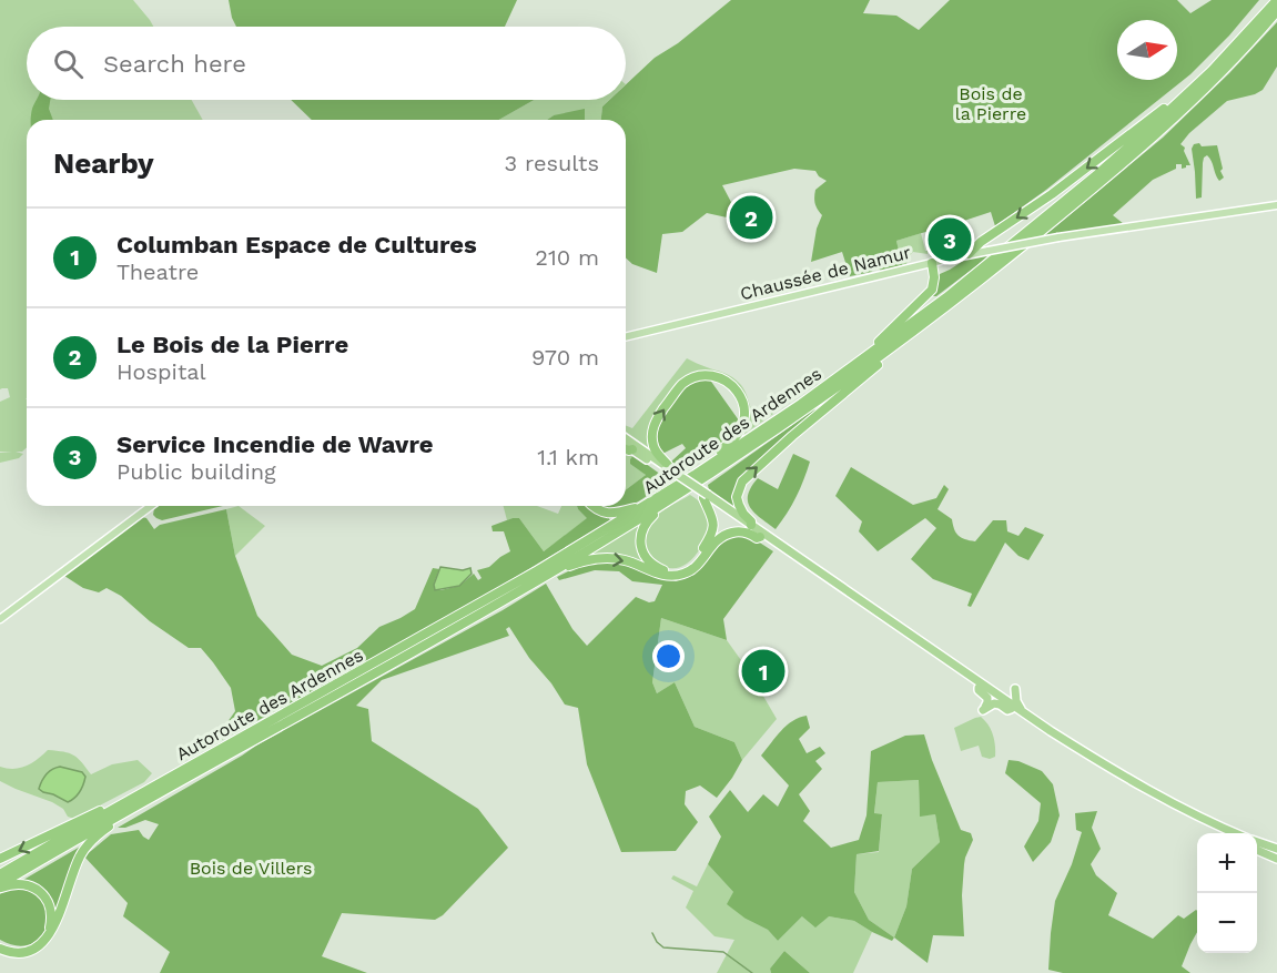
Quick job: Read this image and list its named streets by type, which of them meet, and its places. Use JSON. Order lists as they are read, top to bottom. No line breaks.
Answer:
{"streets":{"highway":["Autoroute des Ardennes"],"main road":["Chaussée de Namur"]},"parks":["Bois de la Pierre","Bois de Villers"],"north":"right","page":{"search":"Search here","heading":["Nearby","3 results"],"pins":["2","3","1"],"list":[{"mark":"1","name":"Columban Espace de Cultures","note":"Theatre","value":"210 m"},{"mark":"2","name":"Le Bois de la Pierre","note":"Hospital","value":"970 m"},{"mark":"3","name":"Service Incendie de Wavre","note":"Public building","value":"1.1 km"}],"map_buttons":["+","−"]}}
